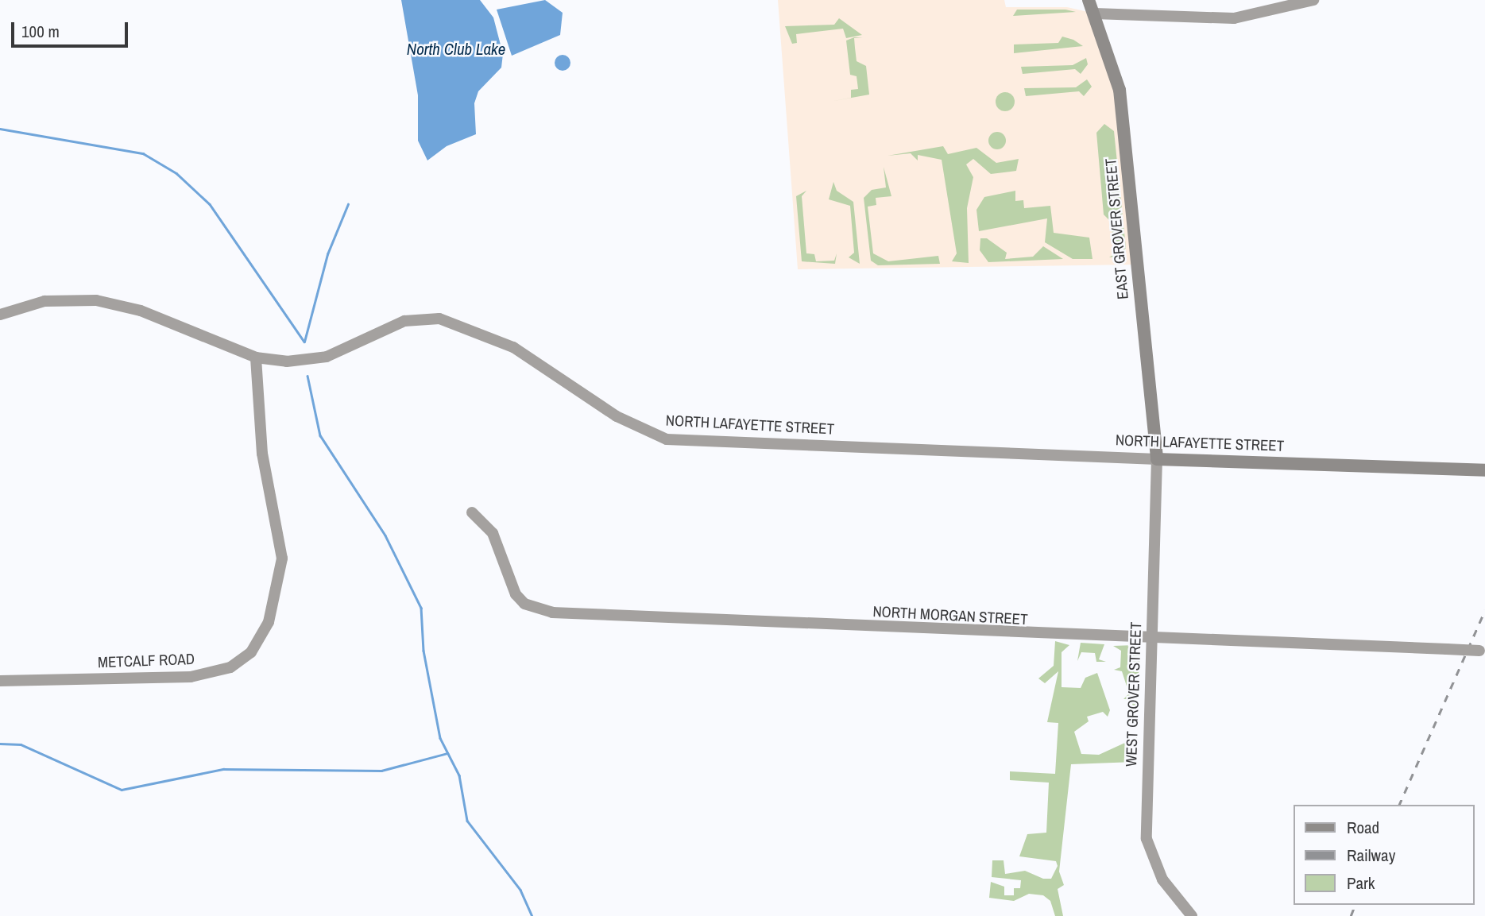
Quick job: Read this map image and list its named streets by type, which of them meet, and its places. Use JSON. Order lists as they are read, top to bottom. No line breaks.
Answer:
{"streets":{"main road":["EAST GROVER STREET","NORTH LAFAYETTE STREET"],"street":["NORTH MORGAN STREET","METCALF ROAD","WEST GROVER STREET"]},"crossings":[["EAST GROVER STREET","NORTH LAFAYETTE STREET"],["EAST GROVER STREET","WEST GROVER STREET"],["NORTH LAFAYETTE STREET","METCALF ROAD"],["NORTH LAFAYETTE STREET","WEST GROVER STREET"],["NORTH MORGAN STREET","WEST GROVER STREET"]],"water":["North Club Lake"],"legend":["Road","Railway","Park"],"scale_bar":"100 m"}
